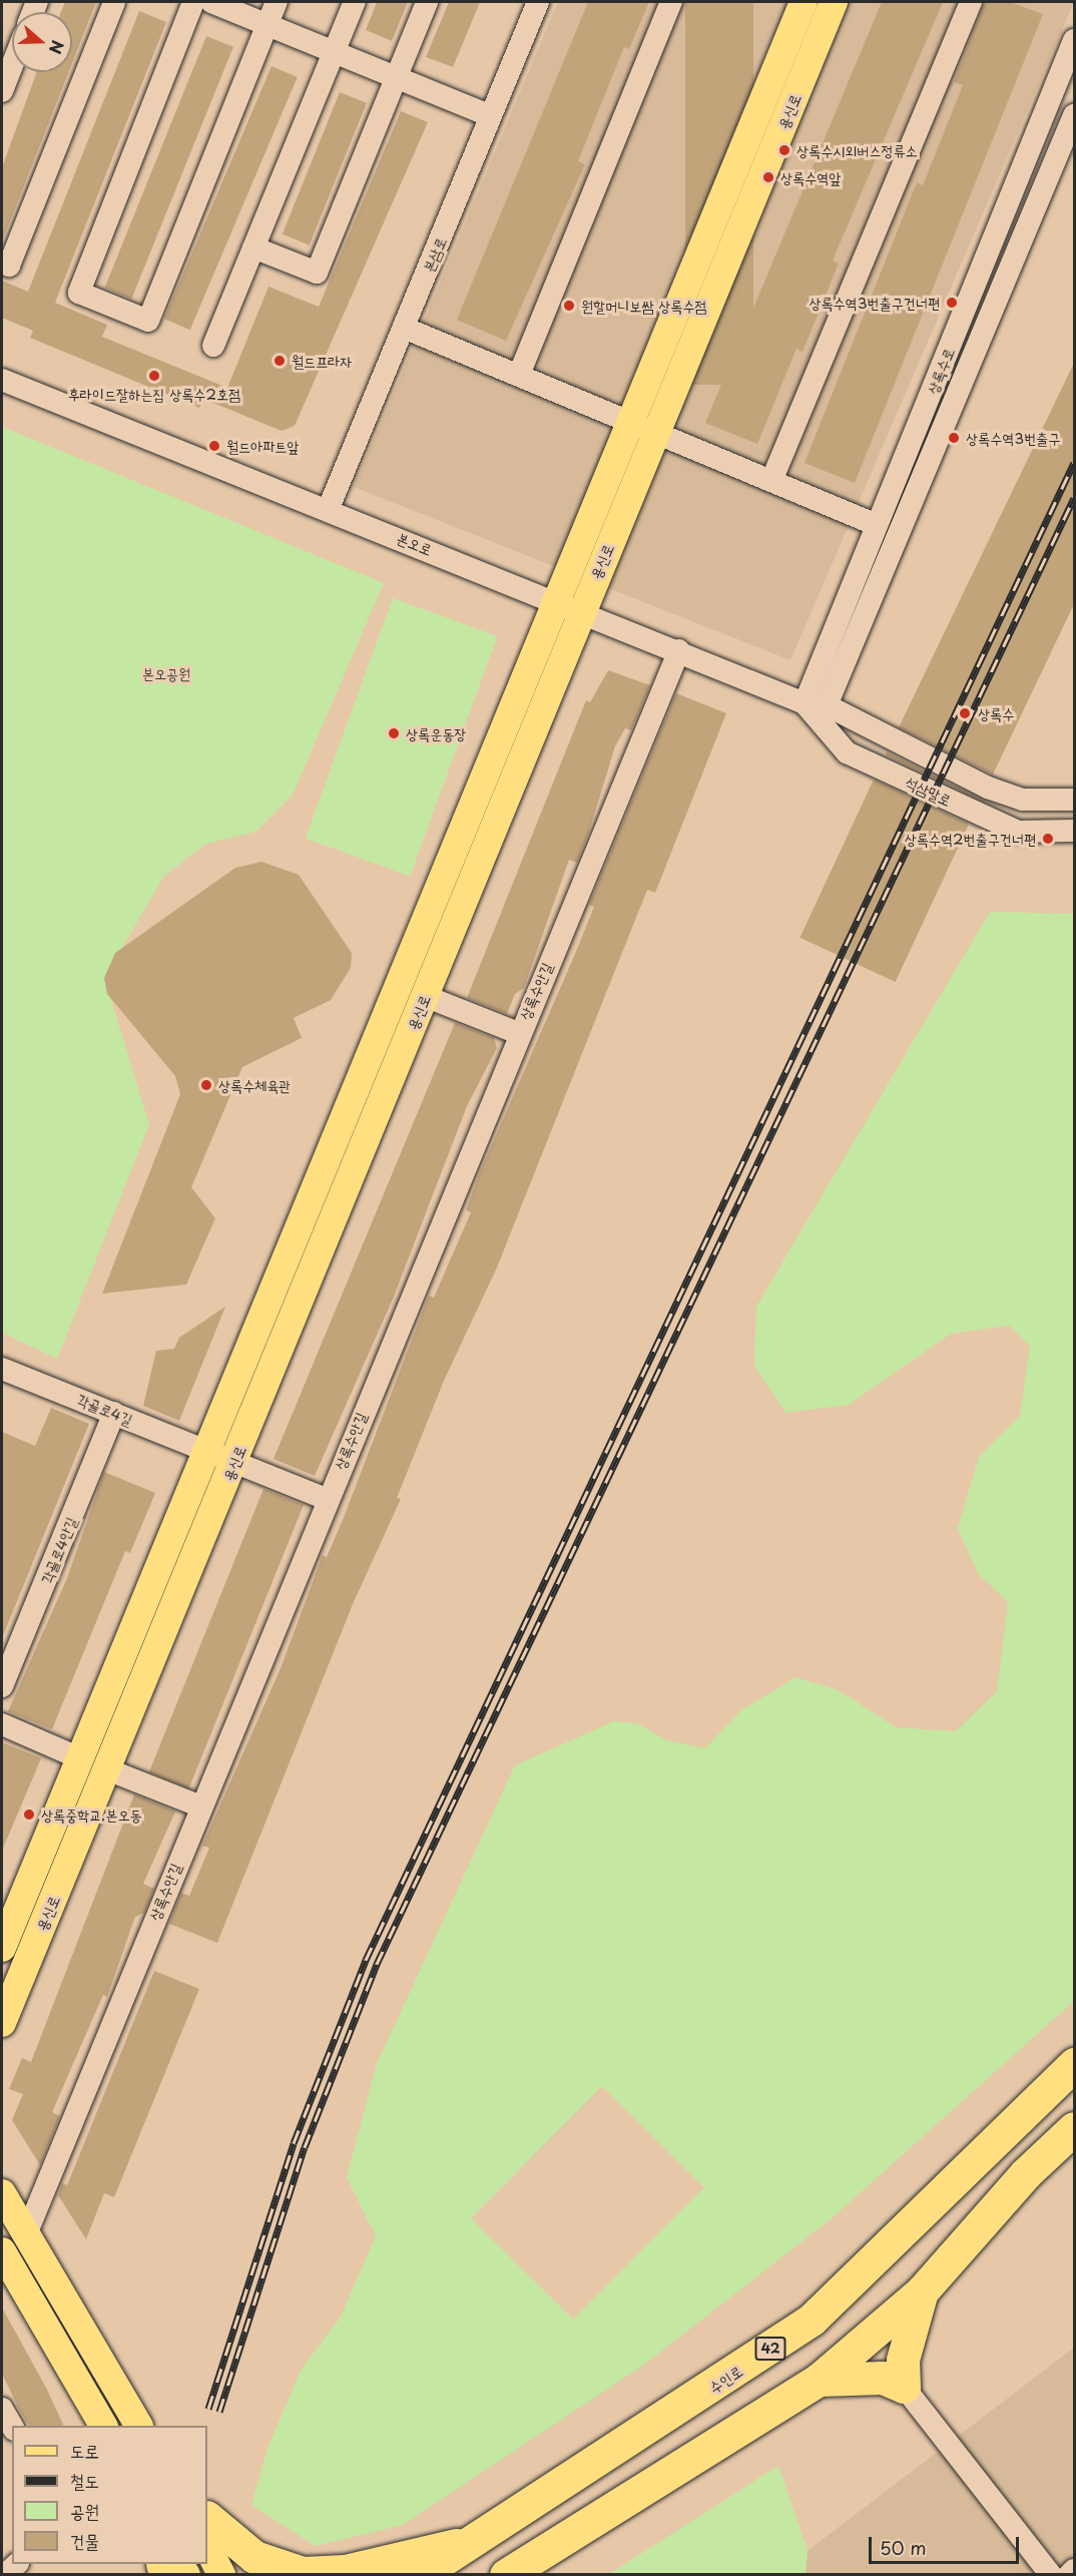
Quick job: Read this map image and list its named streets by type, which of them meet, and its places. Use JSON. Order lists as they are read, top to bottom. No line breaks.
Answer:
{"streets":{"highway":["42","수인로"],"main road":["용신로"],"street":["본삼로","상록수로","본오로","석삼말로","상록수안길","각골로4길","각골로4안길"]},"crossings":[["용신로","본오로"],["용신로","각골로4길"],["본삼로","본오로"],["상록수로","본오로"],["상록수로","석삼말로"],["본오로","석삼말로"],["본오로","상록수안길"],["상록수안길","각골로4길"],["각골로4길","각골로4안길"]],"parks":["본오공원"],"places":["상록수시외버스정류소","상록수역앞","상록수역3번출구건너편","원할머니보쌈 상록수점","월드프라자","후라이드잘하는집 상록수2호점","상록수역3번출구","월드아파트앞","상록수","상록운동장","상록수역2번출구건너편","상록수체육관","상록중학교.본오동"],"legend":["도로","철도","공원","건물"],"scale_bar":"50 m","north":"right"}
